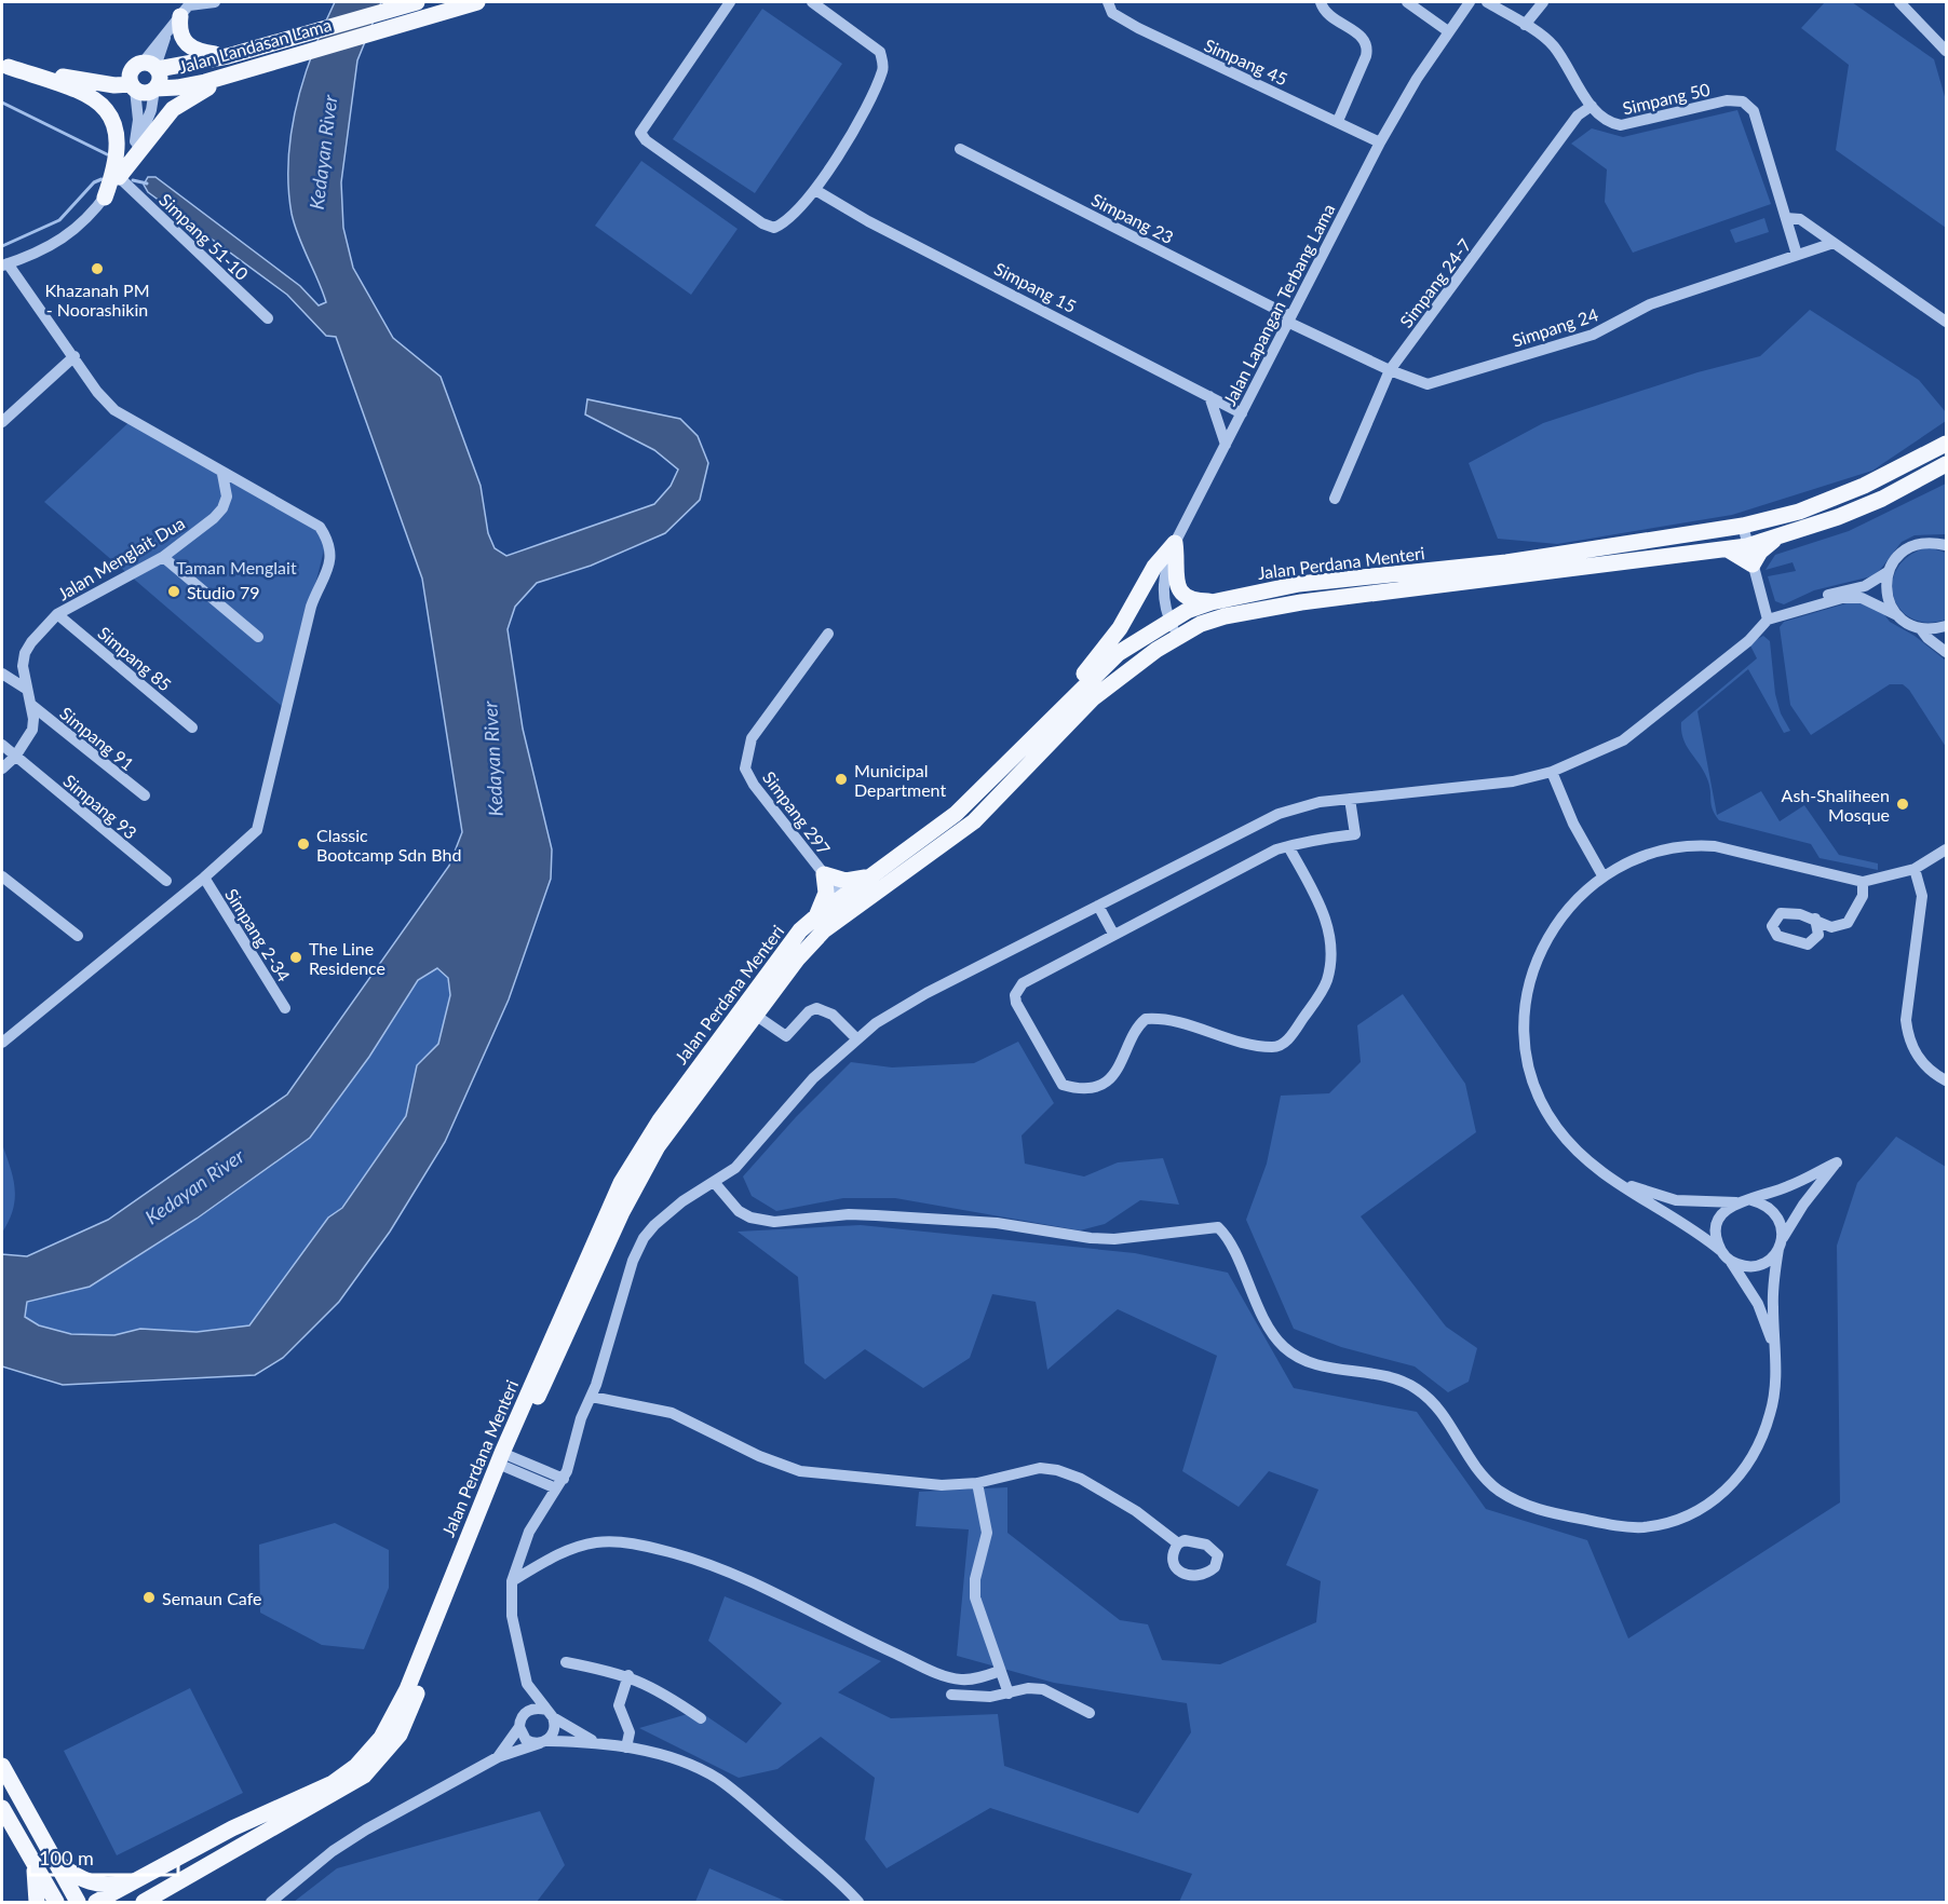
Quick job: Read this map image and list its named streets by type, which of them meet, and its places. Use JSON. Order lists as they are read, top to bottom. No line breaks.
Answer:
{"streets":{"main road":["Jalan Landasan Lama","Jalan Perdana Menteri"],"street":["Simpang 45","Simpang 50","Simpang 23","Simpang 51-10","Simpang 24-7","Simpang 15","Jalan Lapangan Terbang Lama","Simpang 24","Jalan Menglait Dua","Simpang 85","Simpang 91","Simpang 93","Simpang 297","Simpang 2-34"]},"crossings":[["Simpang 45","Jalan Lapangan Terbang Lama"],["Simpang 50","Simpang 24-7"],["Simpang 50","Simpang 24"],["Simpang 23","Jalan Lapangan Terbang Lama"],["Simpang 23","Simpang 24"],["Simpang 24-7","Simpang 24"],["Simpang 15","Jalan Lapangan Terbang Lama"],["Jalan Lapangan Terbang Lama","Simpang 24"],["Jalan Lapangan Terbang Lama","Jalan Perdana Menteri"],["Jalan Menglait Dua","Simpang 85"],["Jalan Menglait Dua","Simpang 91"],["Jalan Menglait Dua","Simpang 93"],["Jalan Perdana Menteri","Simpang 297"]],"water":["Kedayan River"],"parks":["Taman Menglait"],"places":["Khazanah PM - Noorashikin","Studio 79","Municipal Department","Ash-Shaliheen Mosque","Classic Bootcamp Sdn Bhd","The Line Residence","Semaun Cafe"],"scale_bar":"100 m"}
